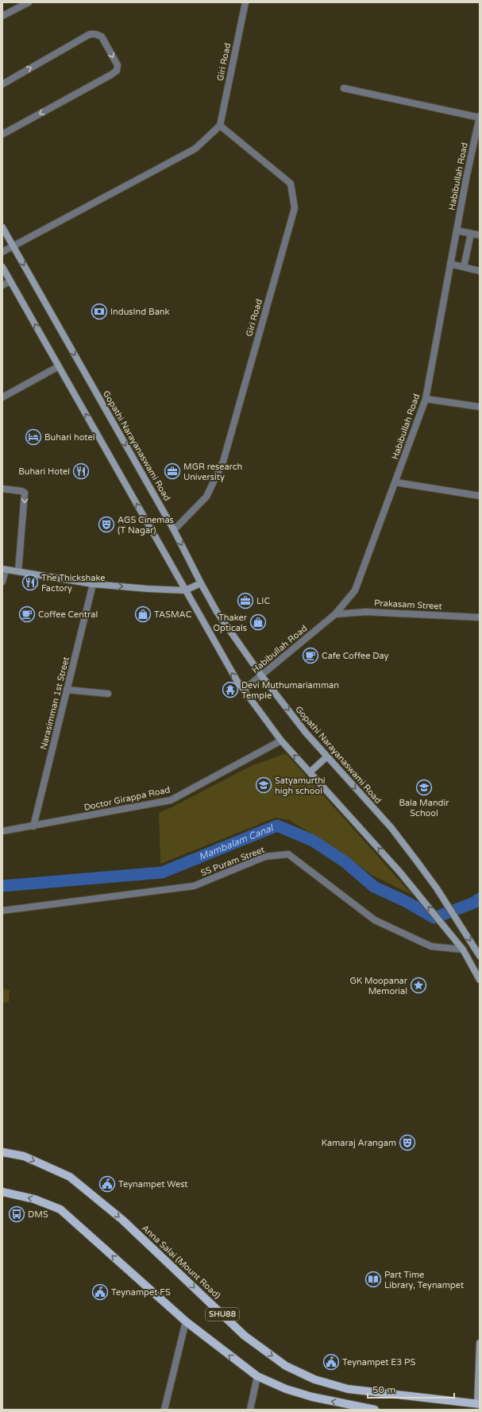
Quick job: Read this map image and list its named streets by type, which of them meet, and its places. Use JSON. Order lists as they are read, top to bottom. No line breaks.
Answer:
{"streets":{"main road":["Gopathi Narayanaswami Road","Anna Salai (Mount Road)","SHU88"],"street":["Giri Road","Habibullah Road","Prakasam Street","Narasimman 1st Street","Doctor Girappa Road","SS Puram Street"]},"crossings":[["Giri Road","Gopathi Narayanaswami Road"],["Habibullah Road","Gopathi Narayanaswami Road"],["Habibullah Road","Prakasam Street"],["Narasimman 1st Street","Doctor Girappa Road"]],"water":["Mambalam Canal"],"places":{"bank":["IndusInd Bank"],"hotel":["Buhari hotel"],"restaurant":["Buhari Hotel","The Thickshake Factory"],"office":["MGR research University","LIC"],"theatre":["AGS Cinemas (T Nagar)","Kamaraj Arangam"],"cafe":["Coffee Central","Cafe Coffee Day"],"shop":["TASMAC","Thaker Opticals"],"temple":["Devi Muthumariamman Temple"],"school or university":["Satyamurthi high school","Bala Mandir School"],"place":["GK Moopanar Memorial"],"public building":["Teynampet West","Teynampet FS","Teynampet E3 PS"],"bus stop":["DMS"],"library":["Part Time Library, Teynampet"]},"scale_bar":"50 m"}
